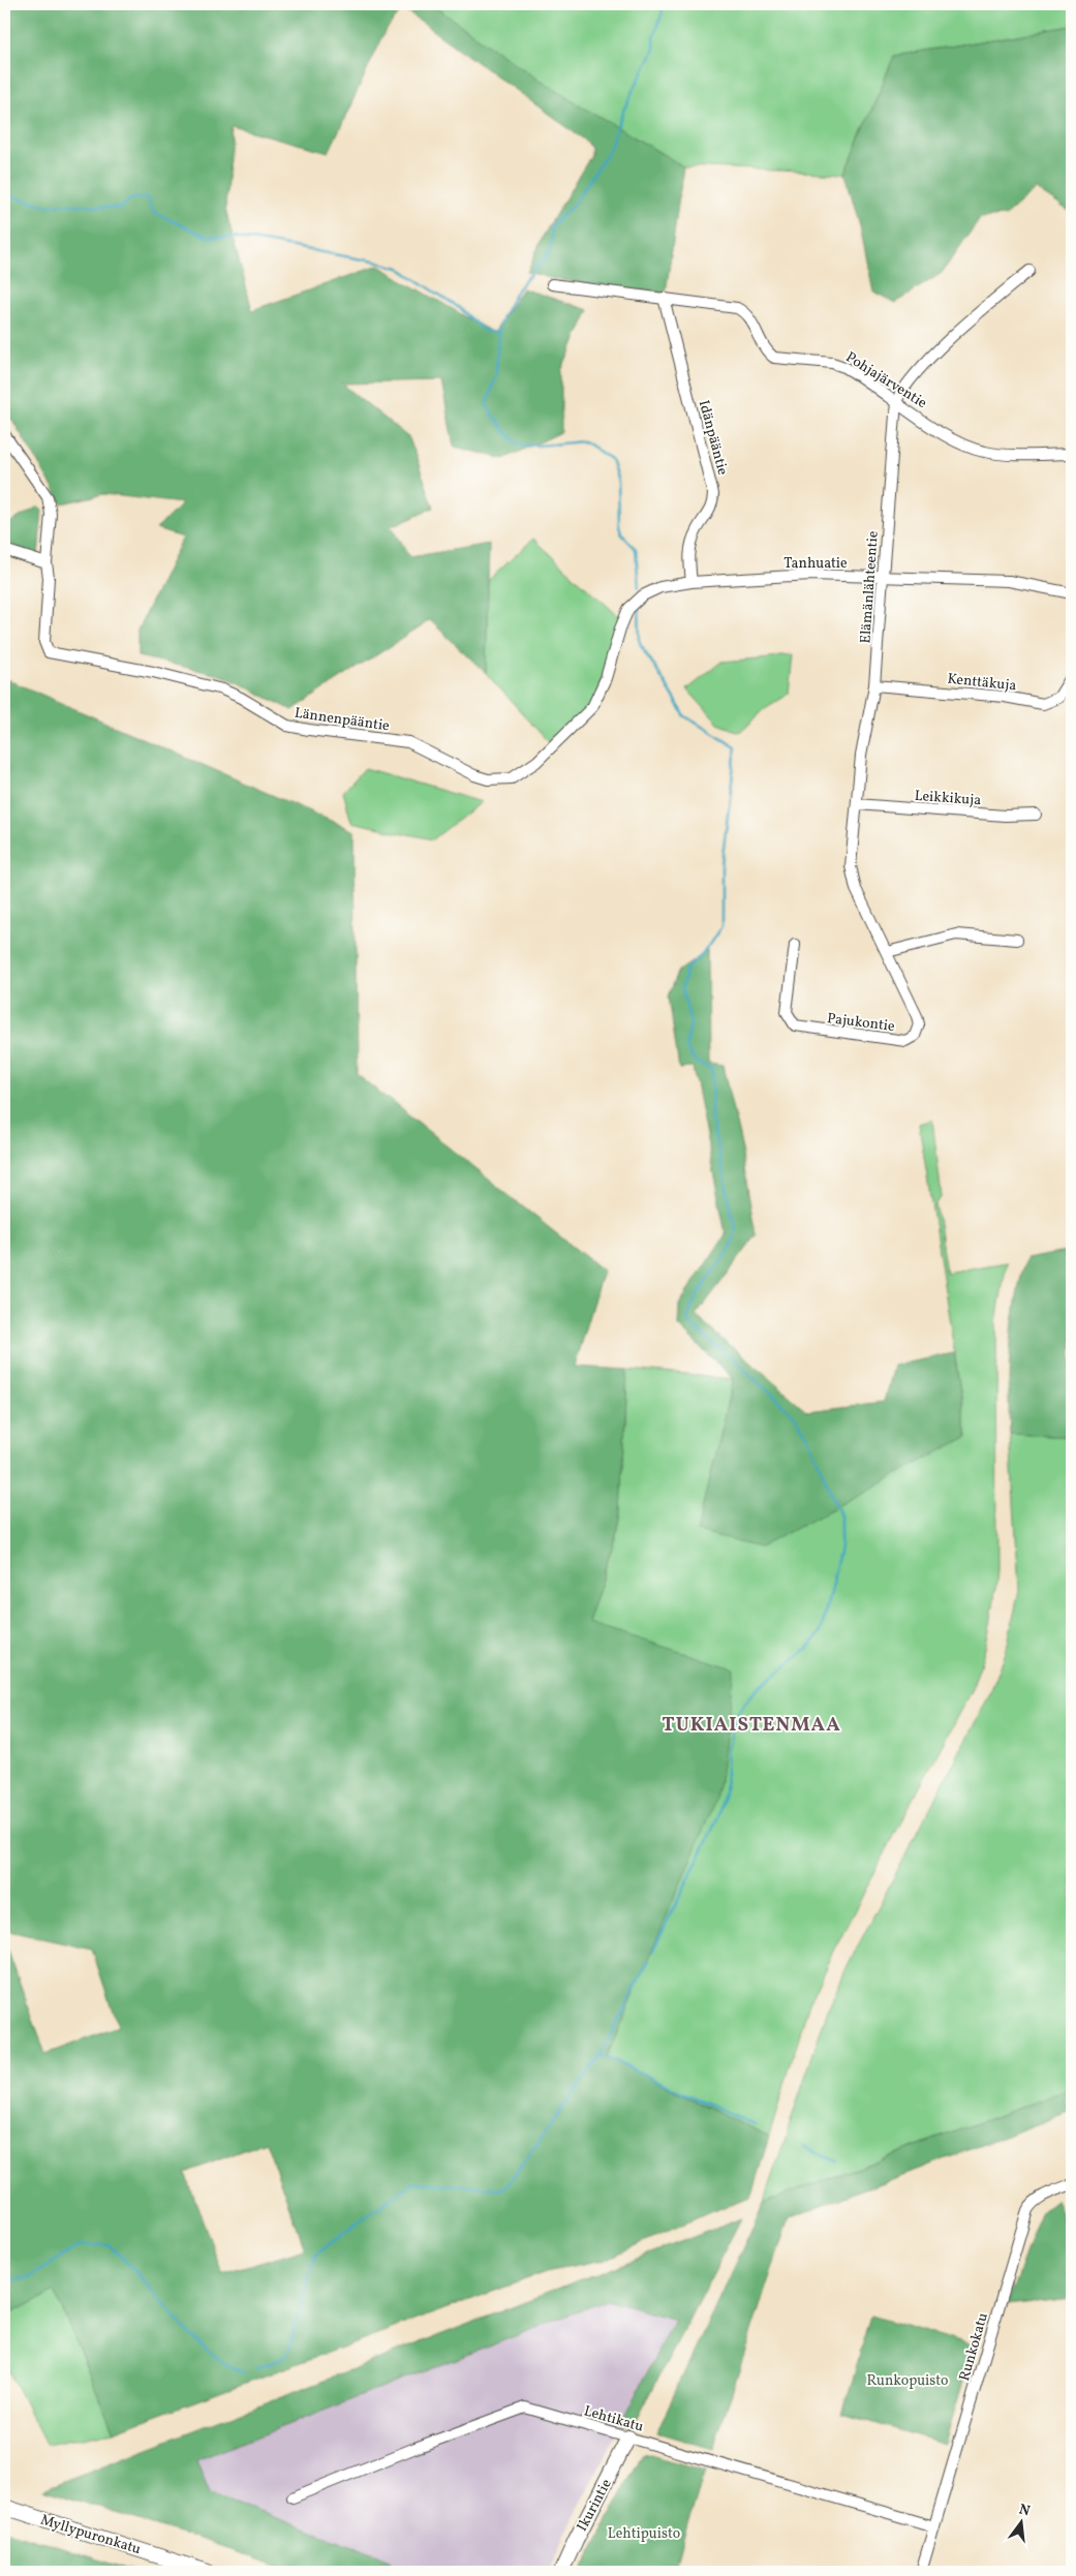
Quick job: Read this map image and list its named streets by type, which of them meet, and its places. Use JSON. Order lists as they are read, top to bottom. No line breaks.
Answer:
{"streets":{"main road":["Ikurintie","Myllypuronkatu"],"street":["Pohjajärventie","Idänpääntie","Tanhuatie","Elämänlähteentie","Kenttäkuja","Lännenpääntie","Leikkikuja","Pajukontie","Runkokatu","Lehtikatu"]},"crossings":[["Pohjajärventie","Idänpääntie"],["Pohjajärventie","Elämänlähteentie"],["Idänpääntie","Tanhuatie"],["Tanhuatie","Elämänlähteentie"],["Tanhuatie","Lännenpääntie"],["Elämänlähteentie","Kenttäkuja"],["Elämänlähteentie","Leikkikuja"],["Elämänlähteentie","Pajukontie"],["Runkokatu","Lehtikatu"],["Lehtikatu","Ikurintie"]],"districts":["TUKIAISTENMAA"],"parks":["Runkopuisto","Lehtipuisto"],"north":"top"}
